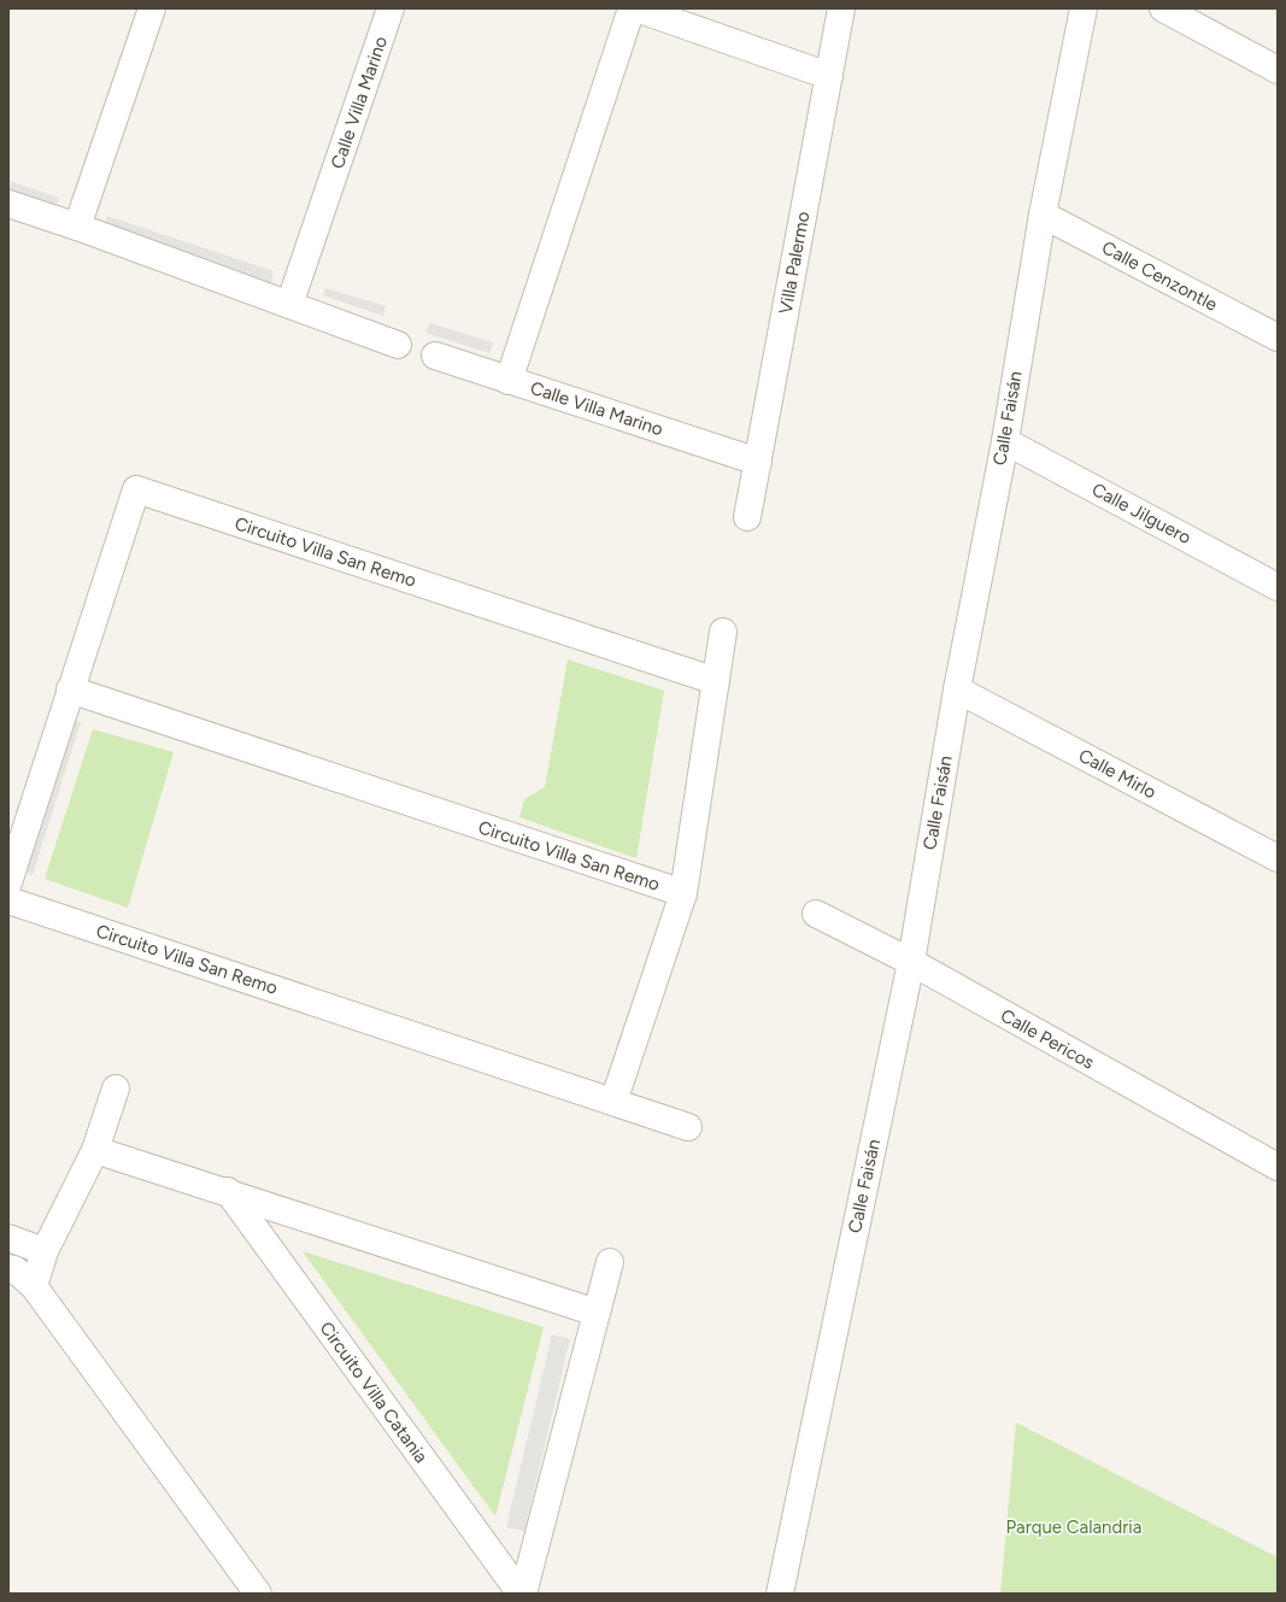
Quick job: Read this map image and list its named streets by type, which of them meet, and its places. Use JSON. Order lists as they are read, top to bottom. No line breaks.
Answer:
{"streets":{"street":["Calle Villa Marino","Villa Palermo","Calle Cenzontle","Calle Faisán","Calle Jilguero","Circuito Villa San Remo","Calle Mirlo","Calle Pericos","Circuito Villa Catania"]},"crossings":[["Calle Villa Marino","Villa Palermo"],["Calle Cenzontle","Calle Faisán"],["Calle Faisán","Calle Jilguero"],["Calle Faisán","Calle Mirlo"],["Calle Faisán","Calle Pericos"]],"parks":["Parque Calandria"]}
